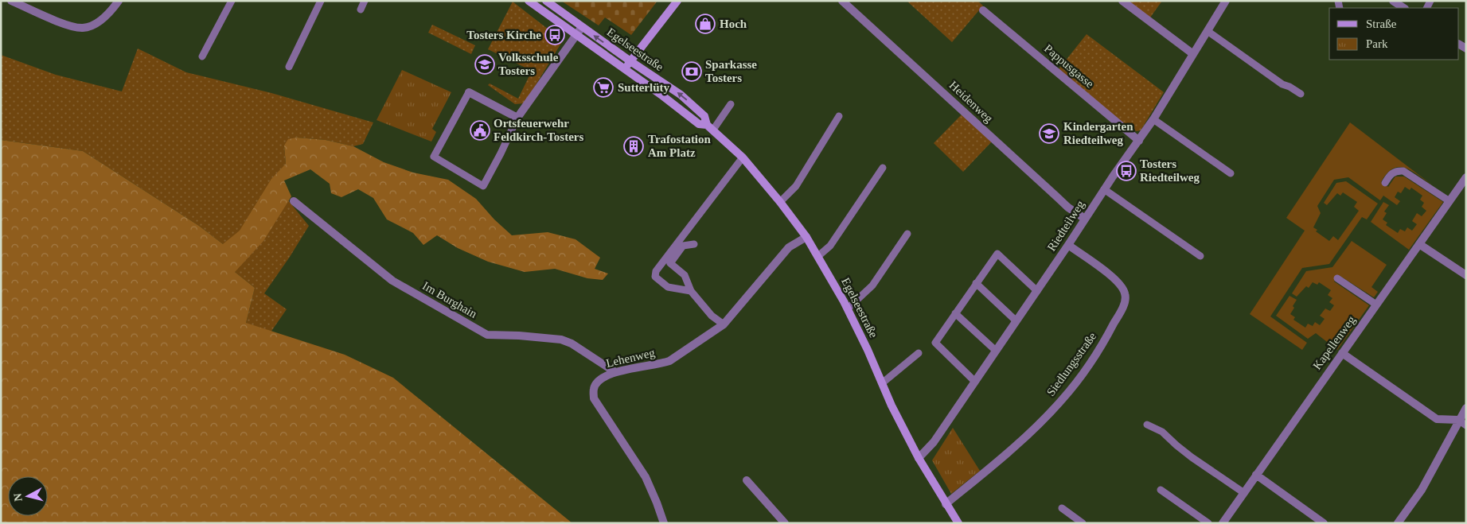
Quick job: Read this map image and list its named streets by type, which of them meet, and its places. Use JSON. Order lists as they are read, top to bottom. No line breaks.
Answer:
{"streets":{"main road":["Egelseestraße"],"street":["Pappusgasse","Heidenweg","Riedteilweg","Im Burghain","Kapellenweg","Lehenweg","Siedlungsstraße"]},"crossings":[["Egelseestraße","Riedteilweg"],["Egelseestraße","Lehenweg"],["Egelseestraße","Siedlungsstraße"],["Pappusgasse","Riedteilweg"],["Heidenweg","Riedteilweg"],["Riedteilweg","Siedlungsstraße"],["Im Burghain","Lehenweg"]],"places":{"shop":["Hoch"],"bus stop":["Tosters Kirche","Tosters Riedteilweg"],"school or university":["Volksschule Tosters","Kindergarten Riedteilweg"],"bank":["Sparkasse Tosters"],"supermarket":["Sutterlüty"],"public building":["Ortsfeuerwehr Feldkirch-Tosters"],"building":["Trafostation Am Platz"]},"legend":["Straße","Park"],"north":"left"}
